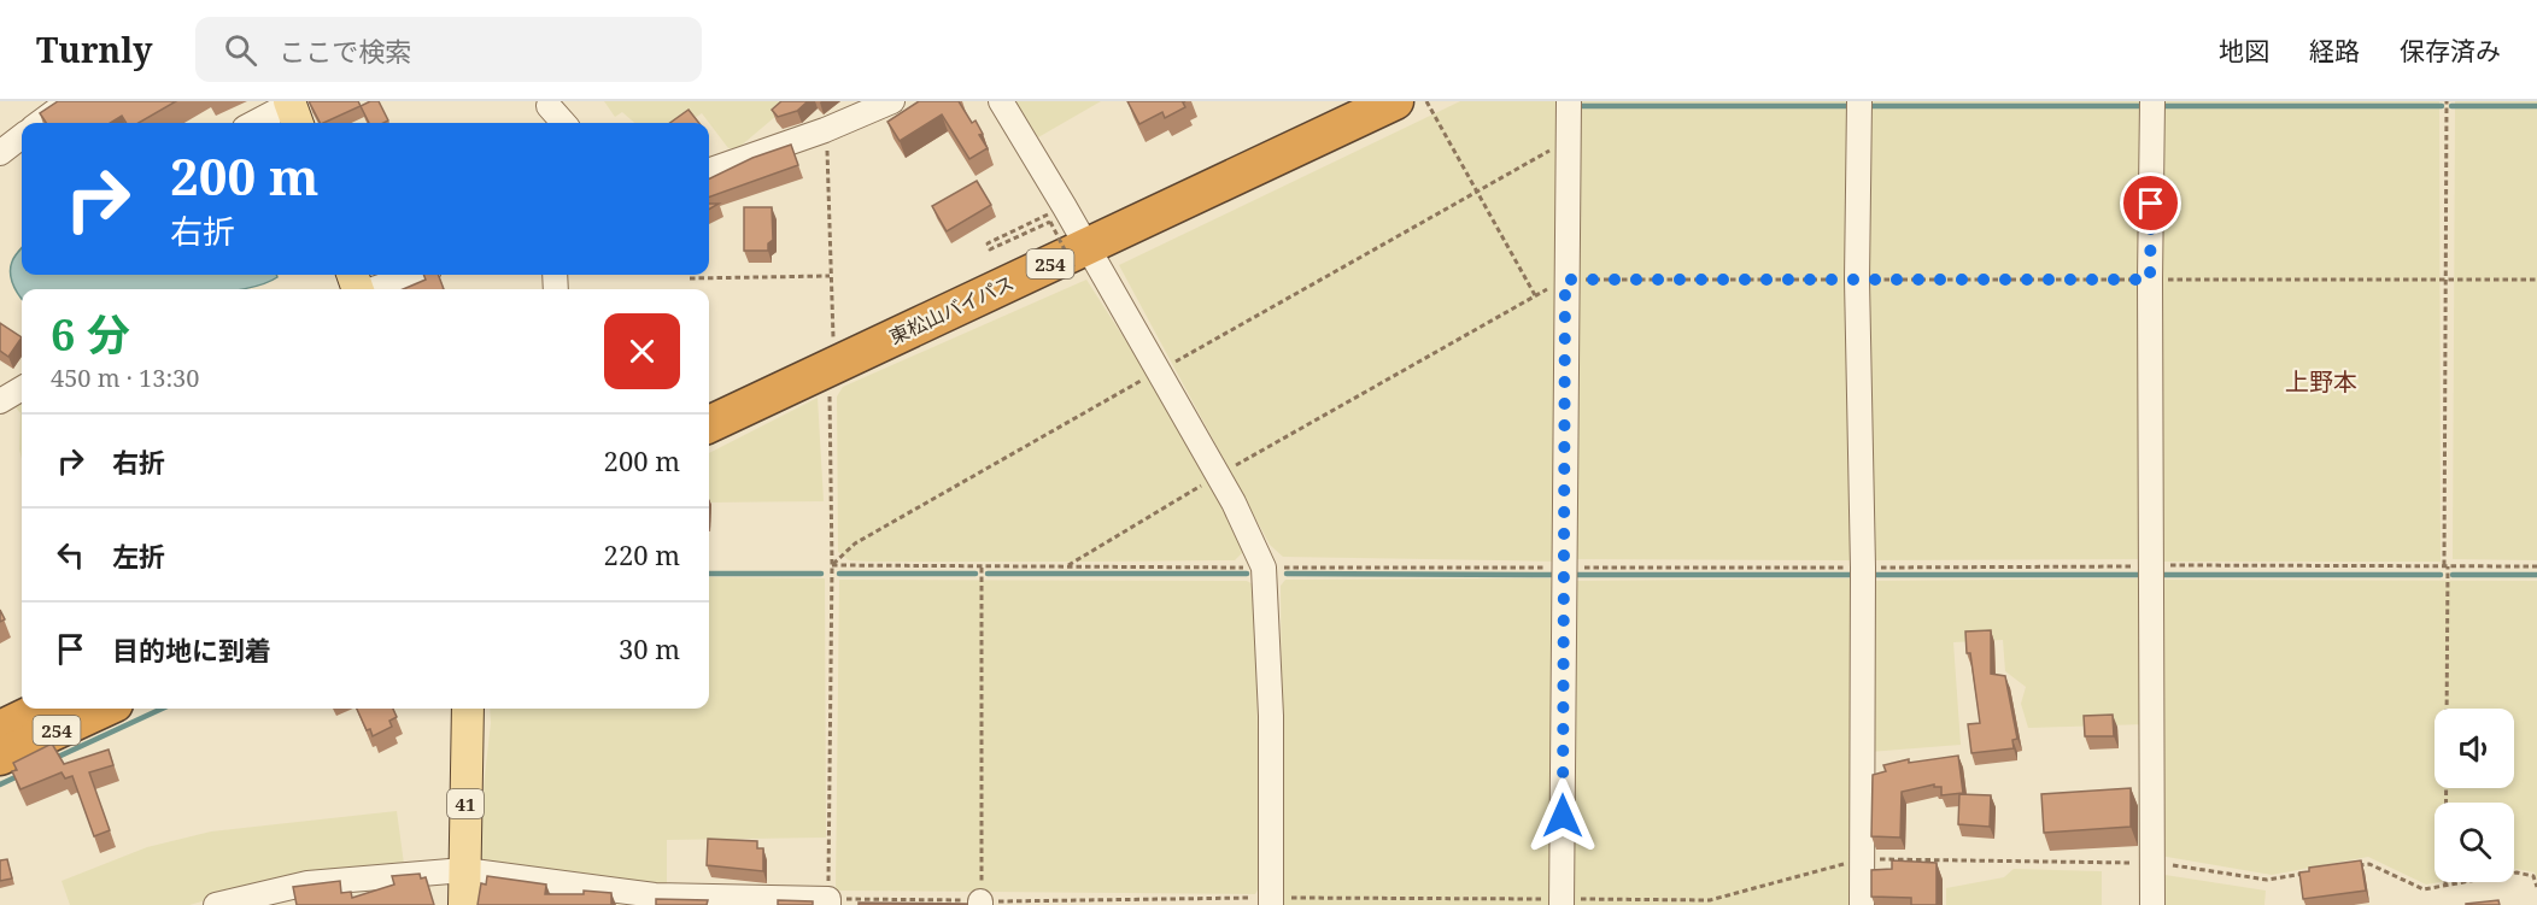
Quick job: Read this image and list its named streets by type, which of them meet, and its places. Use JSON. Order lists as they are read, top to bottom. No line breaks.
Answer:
{"streets":{"highway":["254","東松山バイパス"],"main road":["41"]},"districts":["上野本"],"page":{"header":"Turnly","search":"ここで検索","nav":["地図","経路","保存済み"],"turn":["200 m","右折"],"heading":["6 分","450 m · 13:30"],"list":[{"name":"右折","value":"200 m"},{"name":"左折","value":"220 m"},{"name":"目的地に到着","value":"30 m"}]}}
